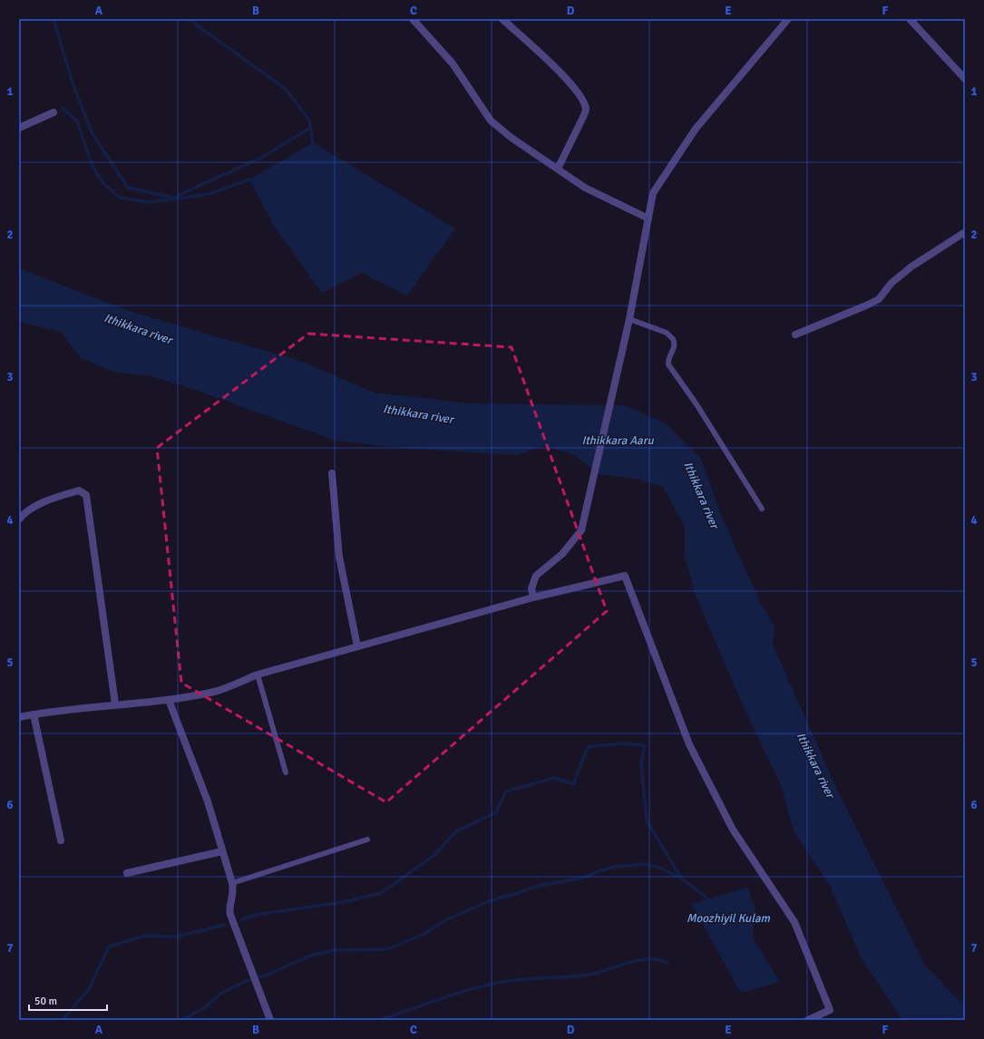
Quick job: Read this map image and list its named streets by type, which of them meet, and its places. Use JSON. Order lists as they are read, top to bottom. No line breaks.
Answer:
{"water":["Ithikkara river","Ithikkara Aaru","Moozhiyil Kulam"],"scale_bar":"50 m","grid":{"columns":["A","B","C","D","E","F"],"rows":["1","2","3","4","5","6","7"]}}
